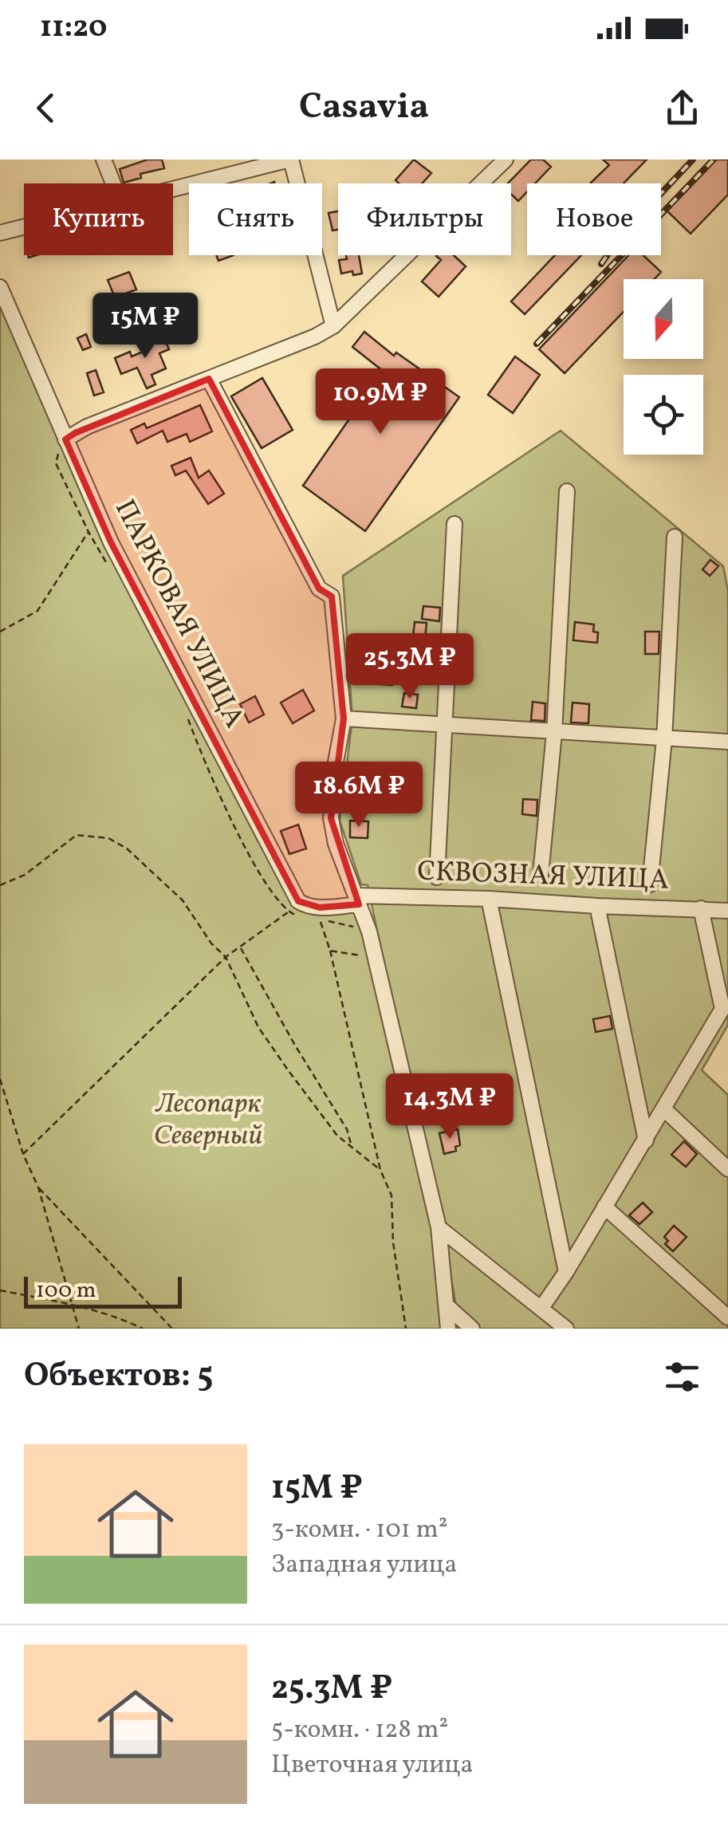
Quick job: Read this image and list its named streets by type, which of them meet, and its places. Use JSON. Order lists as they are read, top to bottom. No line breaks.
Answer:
{"streets":{"street":["ПАРКОВАЯ УЛИЦА","СКВОЗНАЯ УЛИЦА"]},"crossings":[["ПАРКОВАЯ УЛИЦА","СКВОЗНАЯ УЛИЦА"]],"parks":["Лесопарк Северный"],"scale_bar":"100 m","north":"bottom","page":{"status":"11:20","header":"Casavia","chip":["Купить","Снять","Фильтры","Новое"],"price":["15M ₽","10.9M ₽","25.3M ₽","18.6M ₽","14.3M ₽"],"scale":"100 m","heading":"Объектов: 5","list":[{"name":"15M ₽","note":"3-комн. · 101 m² · Западная улица"},{"name":"25.3M ₽","note":"5-комн. · 128 m² · Цветочная улица"}]}}
